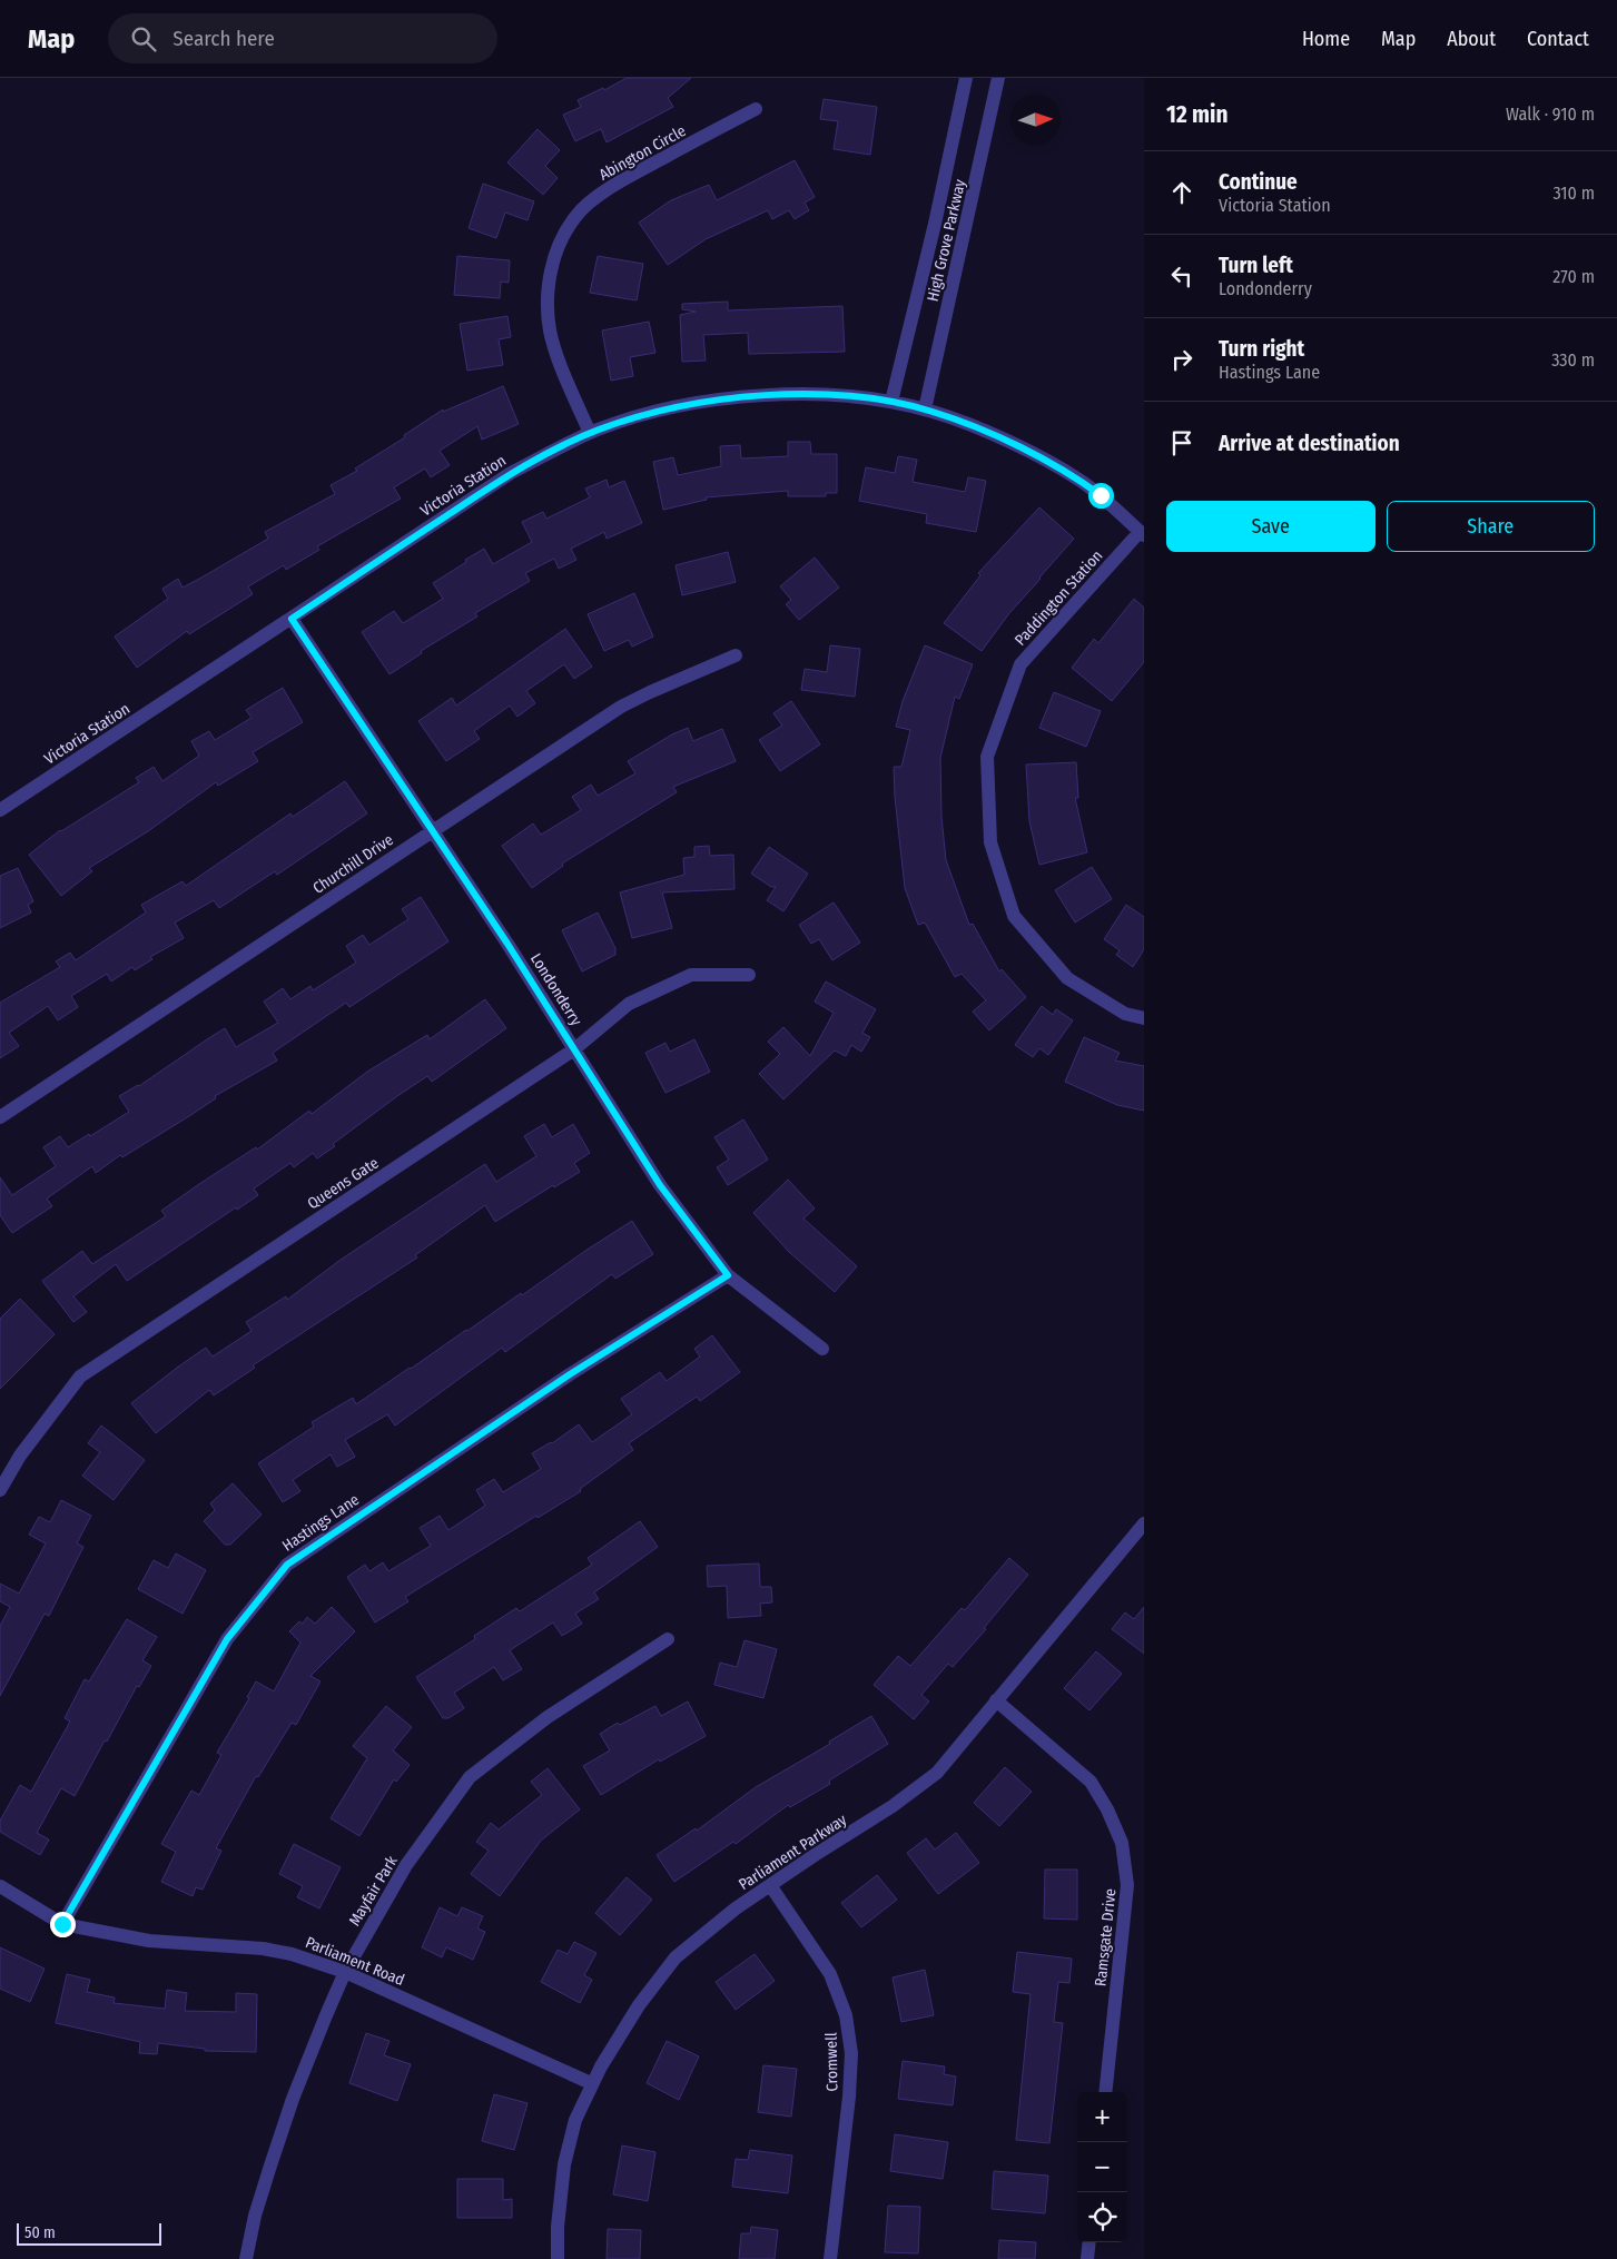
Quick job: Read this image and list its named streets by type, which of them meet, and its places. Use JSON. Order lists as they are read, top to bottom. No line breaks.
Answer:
{"streets":{"street":["Abington Circle","High Grove Parkway","Victoria Station","Paddington Station","Churchill Drive","Londonderry","Queens Gate","Hastings Lane","Parliament Parkway","Mayfair Park","Ramsgate Drive","Parliament Road","Cromwell"]},"crossings":[["Abington Circle","Victoria Station"],["High Grove Parkway","Victoria Station"],["Victoria Station","Paddington Station"],["Victoria Station","Londonderry"],["Churchill Drive","Londonderry"],["Londonderry","Queens Gate"],["Londonderry","Hastings Lane"],["Hastings Lane","Parliament Road"],["Parliament Parkway","Ramsgate Drive"],["Parliament Parkway","Parliament Road"],["Parliament Parkway","Cromwell"],["Mayfair Park","Parliament Road"]],"scale_bar":"50 m","north":"right","page":{"header":"Map","search":"Search here","nav":["Home","Map","About","Contact"],"heading":["12 min","Walk · 910 m"],"list":[["Continue","Victoria Station","310 m"],["Turn left","Londonderry","270 m"],["Turn right","Hastings Lane","330 m"],"Arrive at destination"],"buttons":["Save","Share"],"map_buttons":["+","−"],"scale":"50 m"}}
